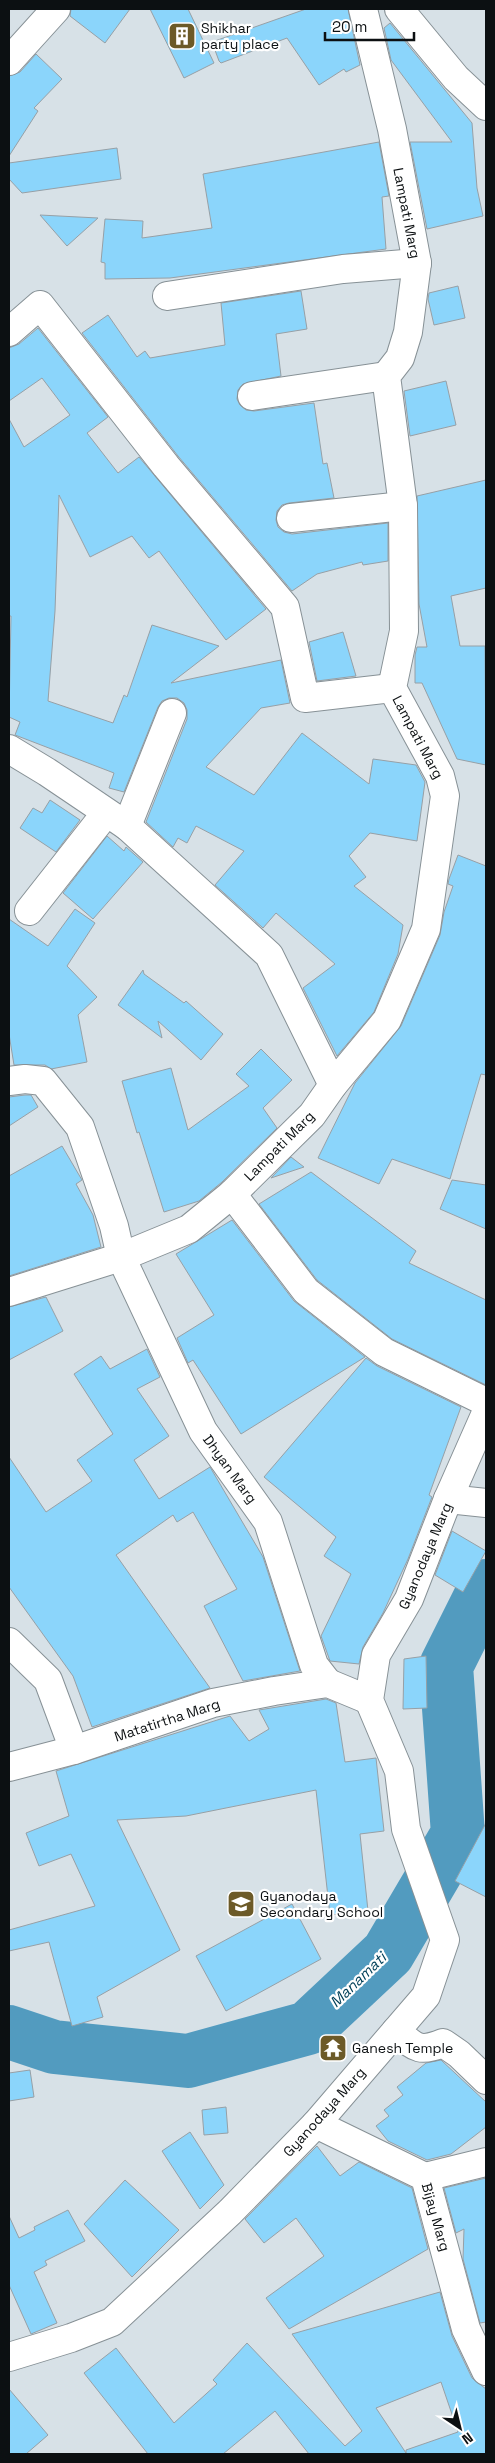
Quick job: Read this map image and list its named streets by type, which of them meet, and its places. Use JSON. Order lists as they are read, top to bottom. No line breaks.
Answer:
{"streets":{"street":["Lampati Marg","Dhyan Marg","Gyanodaya Marg","Matatirtha Marg","Bijay Marg"]},"crossings":[["Lampati Marg","Dhyan Marg"],["Dhyan Marg","Matatirtha Marg"],["Gyanodaya Marg","Bijay Marg"]],"water":["Manamati"],"places":{"building":["Shikhar party place"],"school or university":["Gyanodaya Secondary School"],"temple":["Ganesh Temple"]},"scale_bar":"20 m","north":"bottom right"}
